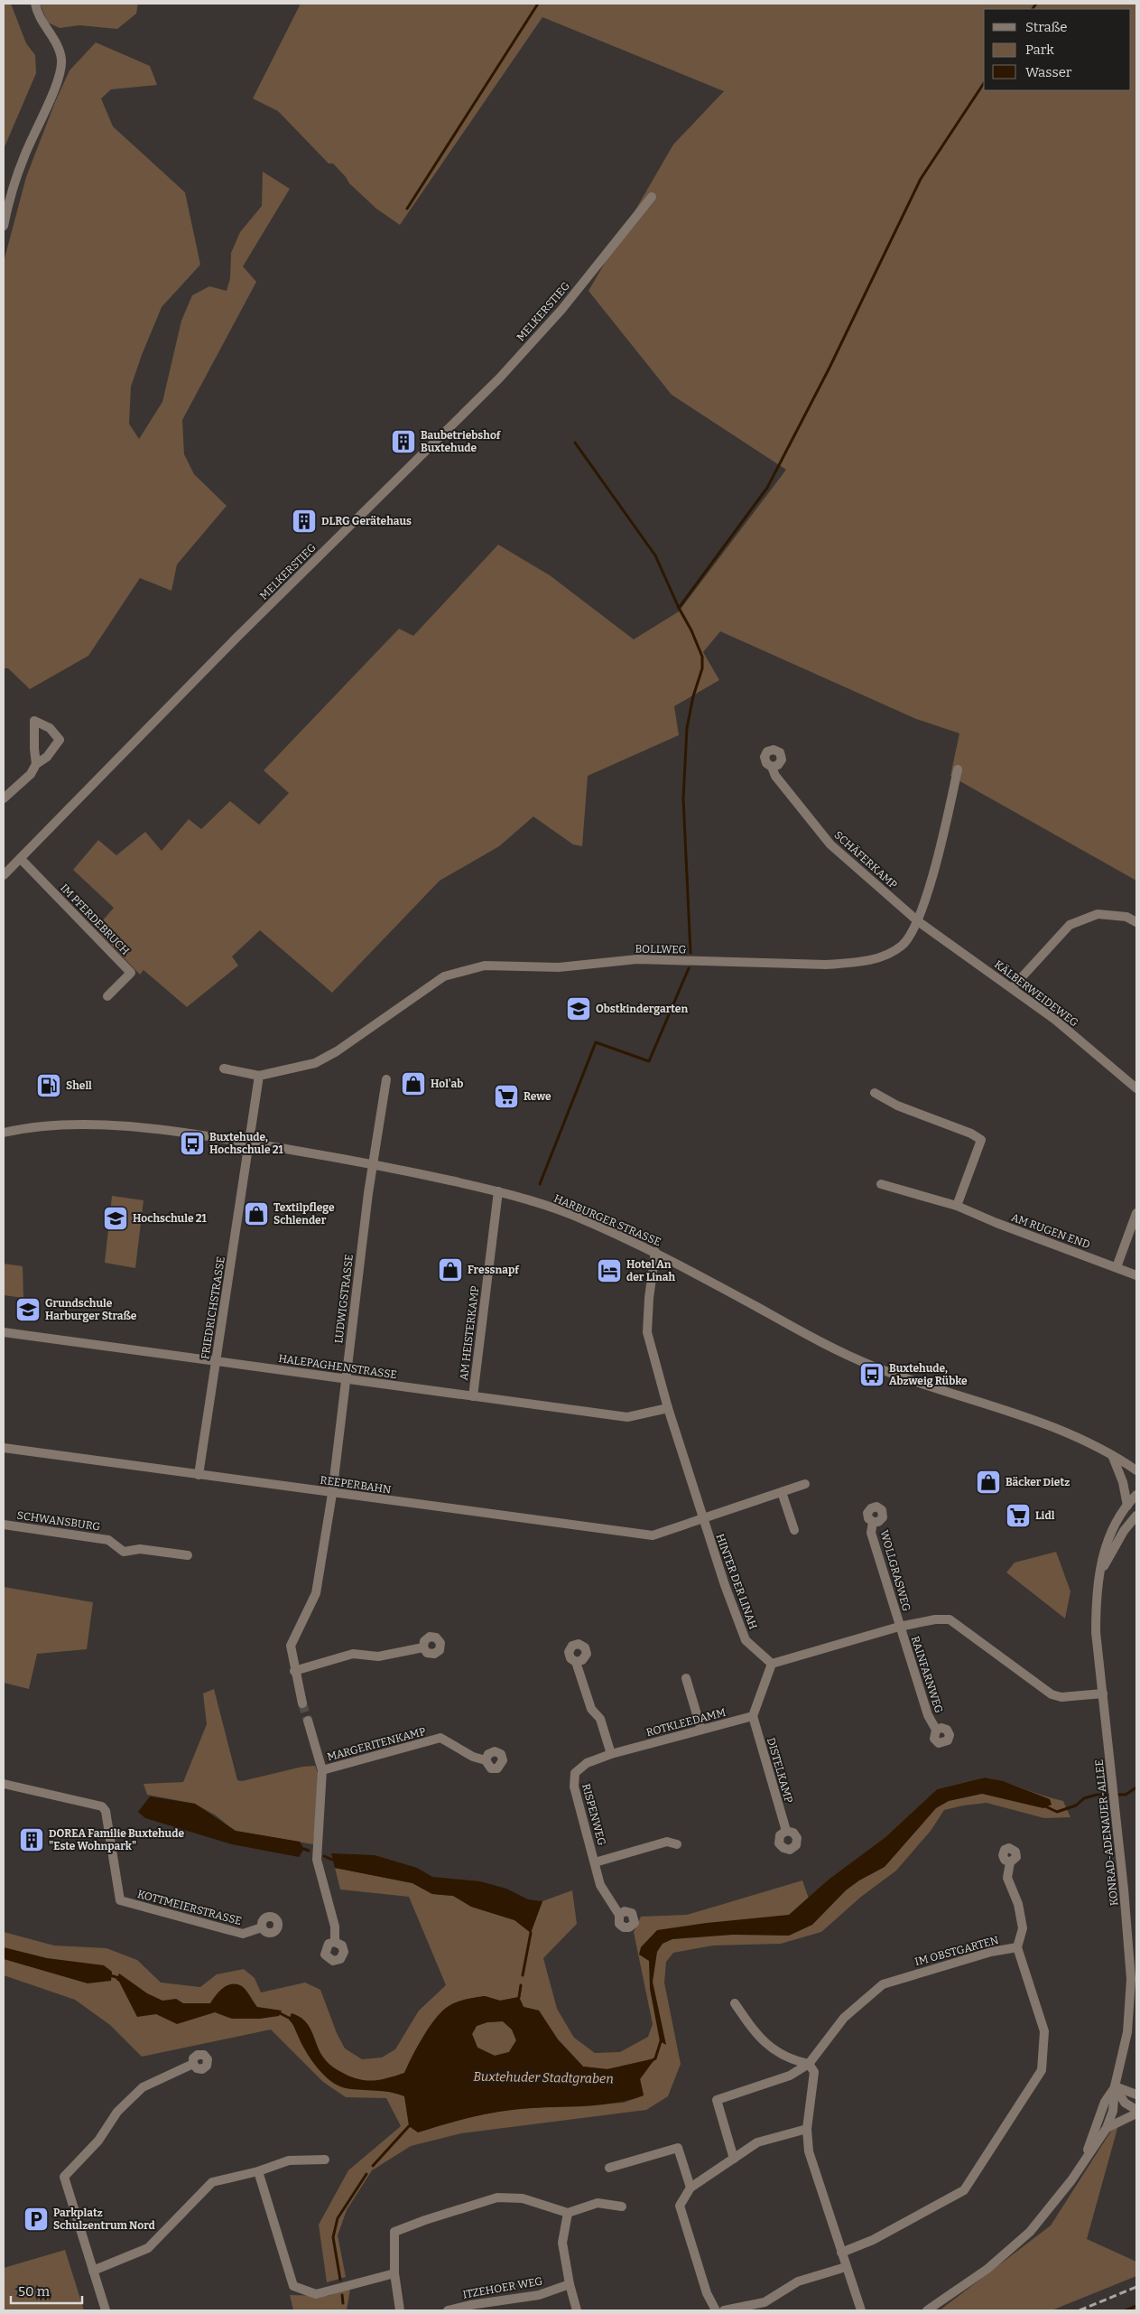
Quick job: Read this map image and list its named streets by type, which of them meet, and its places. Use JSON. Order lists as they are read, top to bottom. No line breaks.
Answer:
{"streets":{"street":["MELKERSTIEG","SCHÄFERKAMP","IM PFERDEBRUCH","BOLLWEG","KÄLBERWEIDEWEG","HARBURGER STRASSE","AM RUGEN END","LUDWIGSTRASSE","FRIEDRICHSTRASSE","AM HEISTERKAMP","HALEPAGHENSTRASSE","REEPERBAHN","SCHWANSBURG","WOLLGRASWEG","HINTER DER LINAH","RAINFARNWEG","ROTKLEEDAMM","MARGERITENKAMP","DISTELKAMP","RISPENWEG","KONRAD-ADENAUER-ALLEE","KOTTMEIERSTRASSE","IM OBSTGARTEN","ITZEHOER WEG"]},"crossings":[["MELKERSTIEG","IM PFERDEBRUCH"],["SCHÄFERKAMP","BOLLWEG"],["SCHÄFERKAMP","KÄLBERWEIDEWEG"],["BOLLWEG","KÄLBERWEIDEWEG"],["HARBURGER STRASSE","LUDWIGSTRASSE"],["HARBURGER STRASSE","FRIEDRICHSTRASSE"],["HARBURGER STRASSE","AM HEISTERKAMP"],["HARBURGER STRASSE","HINTER DER LINAH"],["LUDWIGSTRASSE","HALEPAGHENSTRASSE"],["LUDWIGSTRASSE","REEPERBAHN"],["FRIEDRICHSTRASSE","HALEPAGHENSTRASSE"],["FRIEDRICHSTRASSE","REEPERBAHN"],["AM HEISTERKAMP","HALEPAGHENSTRASSE"],["HALEPAGHENSTRASSE","HINTER DER LINAH"],["REEPERBAHN","HINTER DER LINAH"],["WOLLGRASWEG","RAINFARNWEG"],["ROTKLEEDAMM","DISTELKAMP"],["ROTKLEEDAMM","RISPENWEG"]],"water":["Buxtehuder Stadtgraben"],"places":{"building":["Baubetriebshof Buxtehude","DLRG Gerätehaus","DOREA Familie Buxtehude \"Este Wohnpark\""],"school or university":["Obstkindergarten","Hochschule 21","Grundschule Harburger Straße"],"shop":["Hol'ab","Textilpflege Schlender","Fressnapf","Bäcker Dietz"],"fuel station":["Shell"],"supermarket":["Rewe","Lidl"],"bus stop":["Buxtehude, Hochschule 21","Buxtehude, Abzweig Rübke"],"hotel":["Hotel An der Linah"],"parking":["Parkplatz Schulzentrum Nord"]},"legend":["Straße","Park","Wasser"],"scale_bar":"50 m"}
